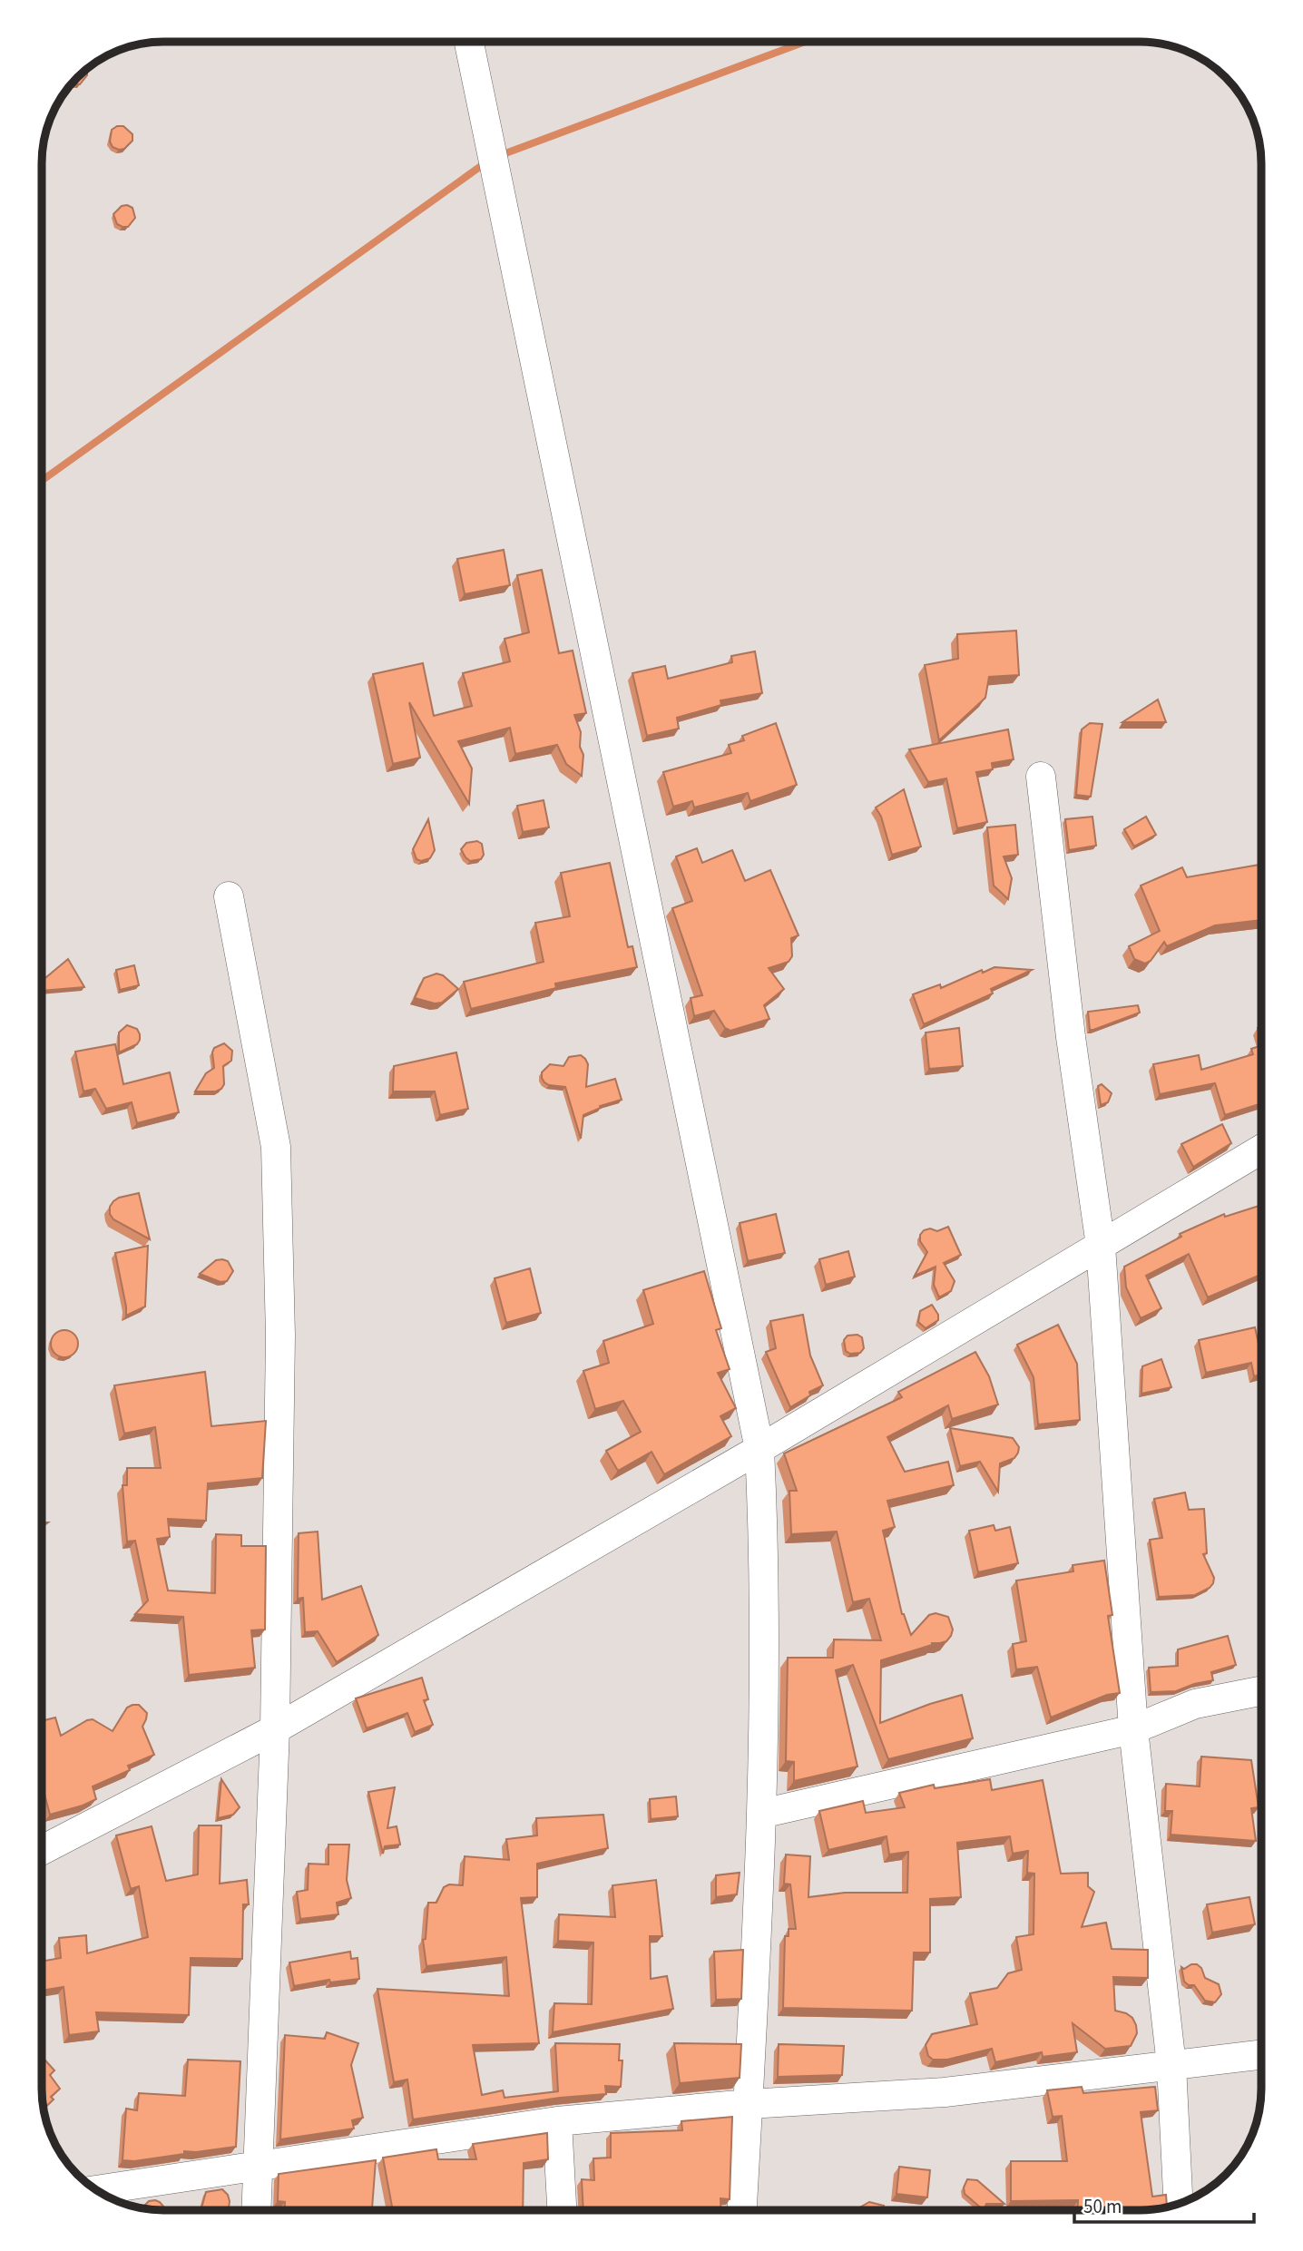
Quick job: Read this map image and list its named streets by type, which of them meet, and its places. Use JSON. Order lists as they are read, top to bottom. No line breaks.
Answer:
{"scale_bar":"50 m"}
